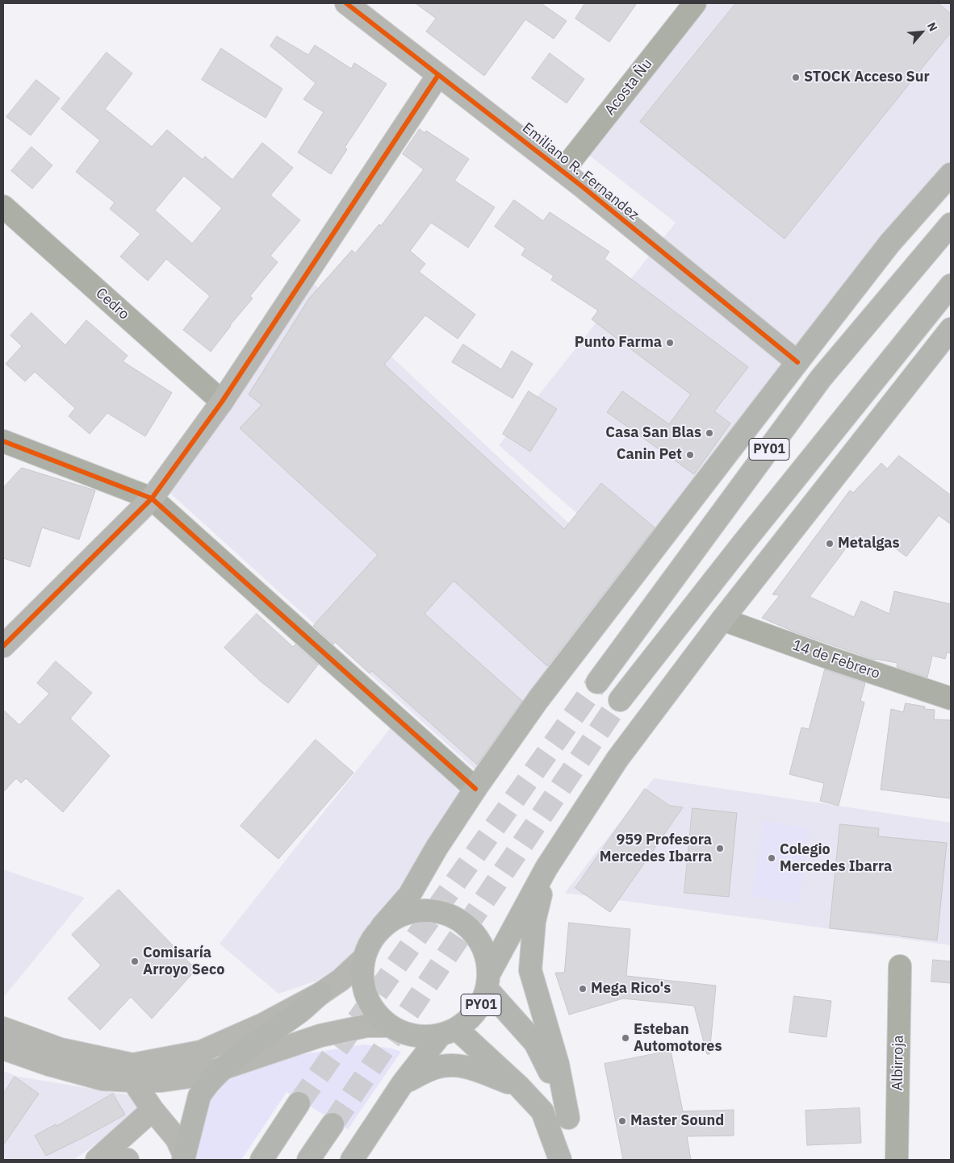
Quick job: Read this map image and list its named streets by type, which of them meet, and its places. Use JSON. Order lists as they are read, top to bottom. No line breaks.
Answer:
{"streets":{"highway":["PY01"],"street":["Acosta Ñu","Emiliano R. Fernandez","Cedro","14 de Febrero","Albirroja"]},"crossings":[["Acosta Ñu","Emiliano R. Fernandez"]],"places":["STOCK Acceso Sur","Punto Farma","Casa San Blas","Canin Pet","Metalgas","959 Profesora Mercedes Ibarra","Colegio Mercedes Ibarra","Comisaría Arroyo Seco","Mega Rico's","Esteban Automotores","Master Sound"],"north":"top right"}
